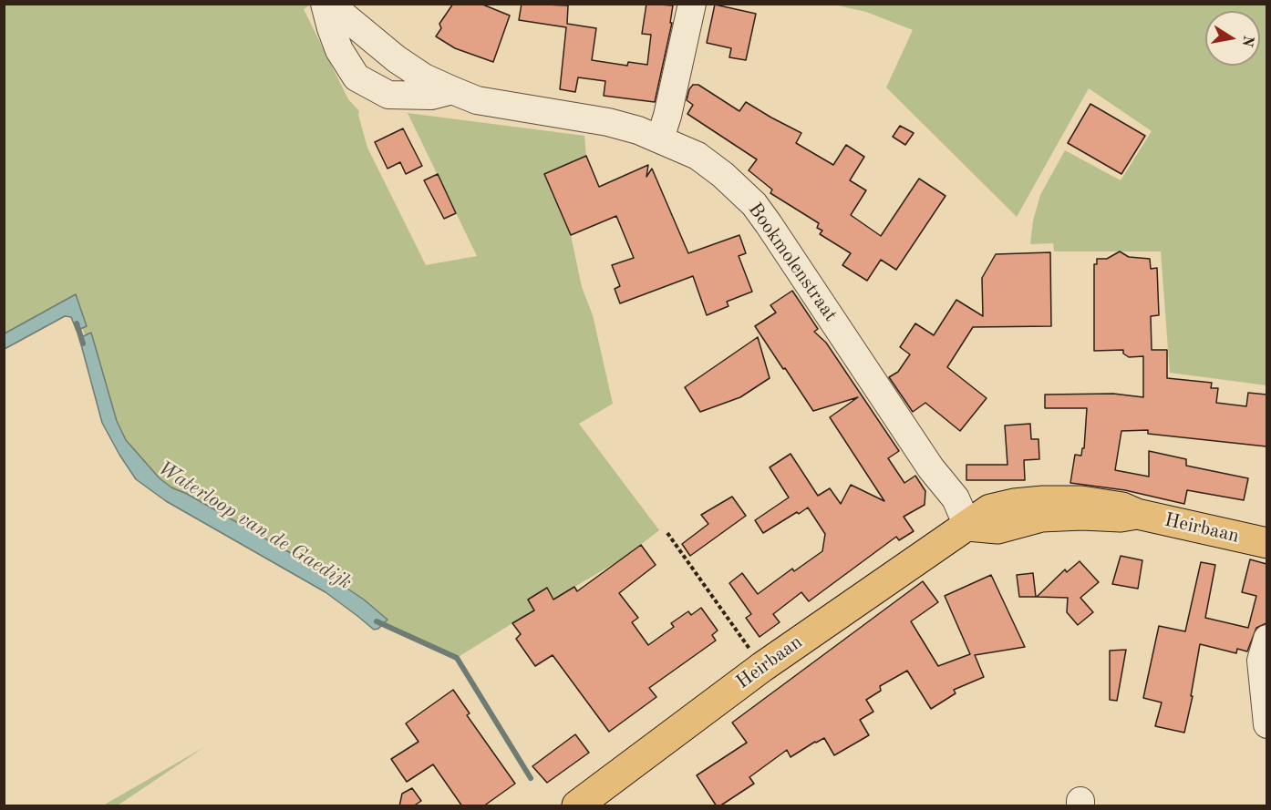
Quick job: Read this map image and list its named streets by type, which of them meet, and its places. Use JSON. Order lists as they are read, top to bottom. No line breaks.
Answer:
{"streets":{"main road":["Heirbaan"],"street":["Bookmolenstraat"]},"crossings":[["Bookmolenstraat","Heirbaan"]],"water":["Waterloop van de Gaedijk"],"north":"right"}
